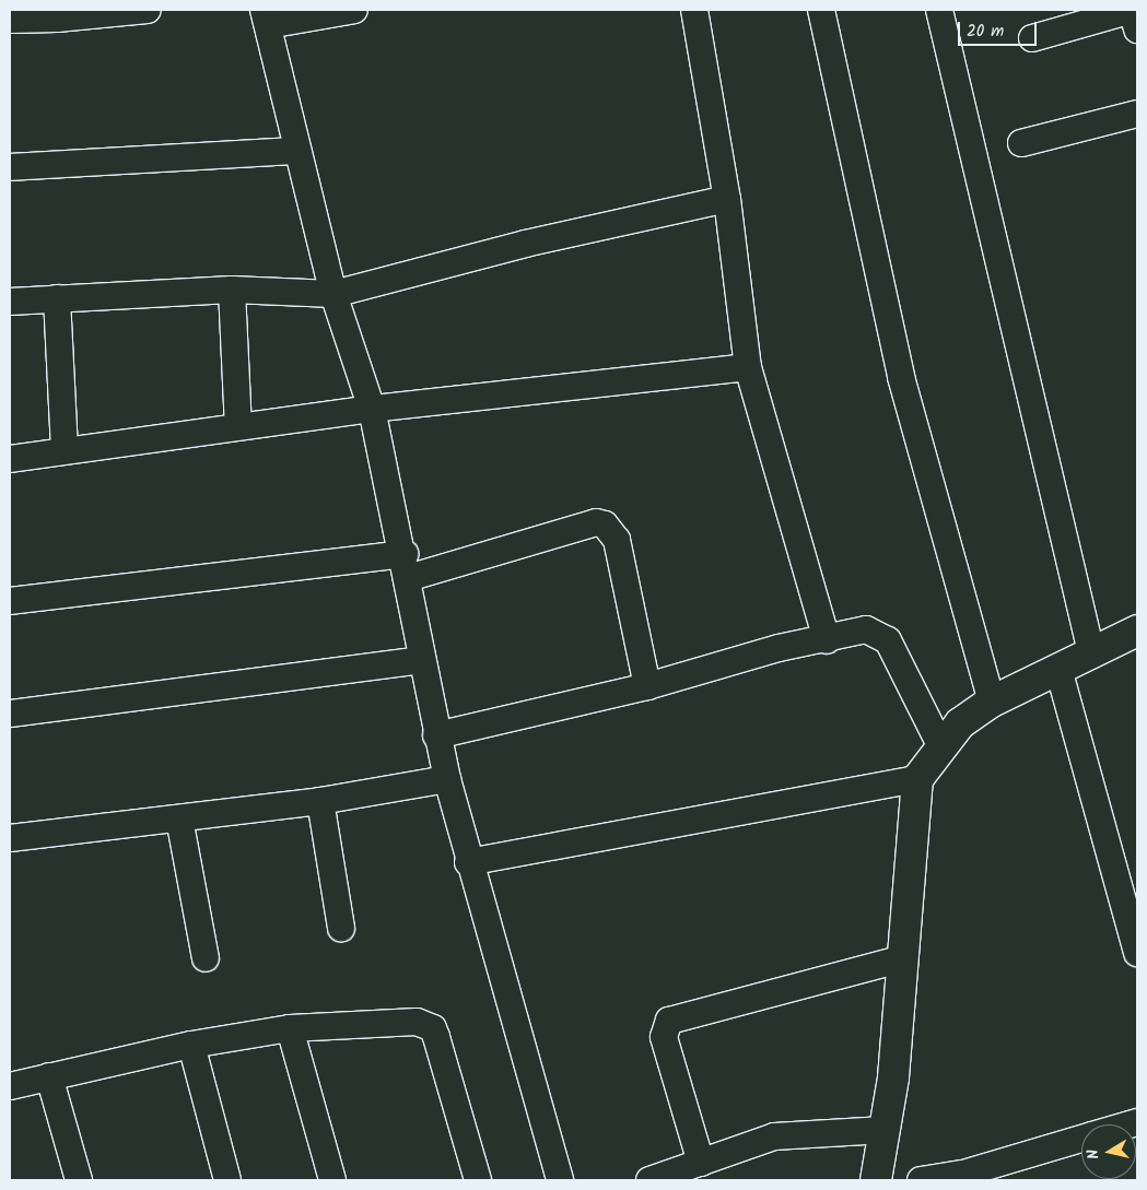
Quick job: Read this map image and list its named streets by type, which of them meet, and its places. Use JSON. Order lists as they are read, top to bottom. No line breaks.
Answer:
{"scale_bar":"20 m","north":"left"}
